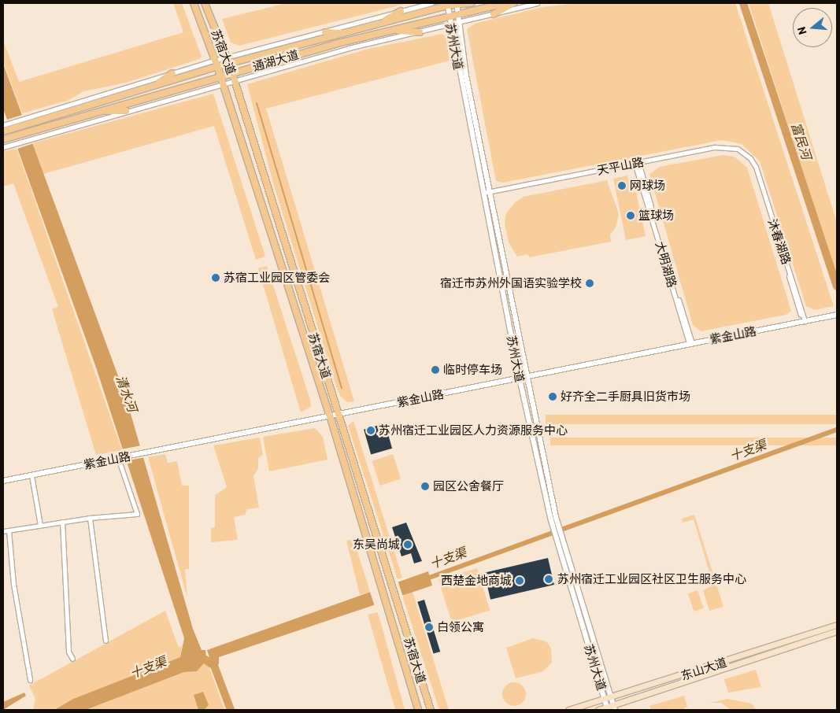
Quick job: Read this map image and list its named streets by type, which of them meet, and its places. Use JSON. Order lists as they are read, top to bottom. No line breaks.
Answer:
{"streets":{"main road":["苏宿大道","通湖大道","东山大道"],"street":["苏州大道","天平山路","沐春湖路","大明湖路","紫金山路"]},"crossings":[["苏州大道","通湖大道"],["苏州大道","天平山路"],["苏州大道","紫金山路"],["苏州大道","东山大道"],["苏宿大道","通湖大道"],["苏宿大道","紫金山路"],["天平山路","沐春湖路"],["天平山路","大明湖路"],["沐春湖路","紫金山路"],["大明湖路","紫金山路"]],"water":["富民河","清水河","十支渠"],"places":["网球场","篮球场","苏宿工业园区管委会","宿迁市苏州外国语实验学校","临时停车场","好齐全二手厨具旧货市场","苏州宿迁工业园区人力资源服务中心","园区公舍餐厅","东吴尚城","苏州宿迁工业园区社区卫生服务中心","西楚金地商城","白领公寓"],"north":"left"}
